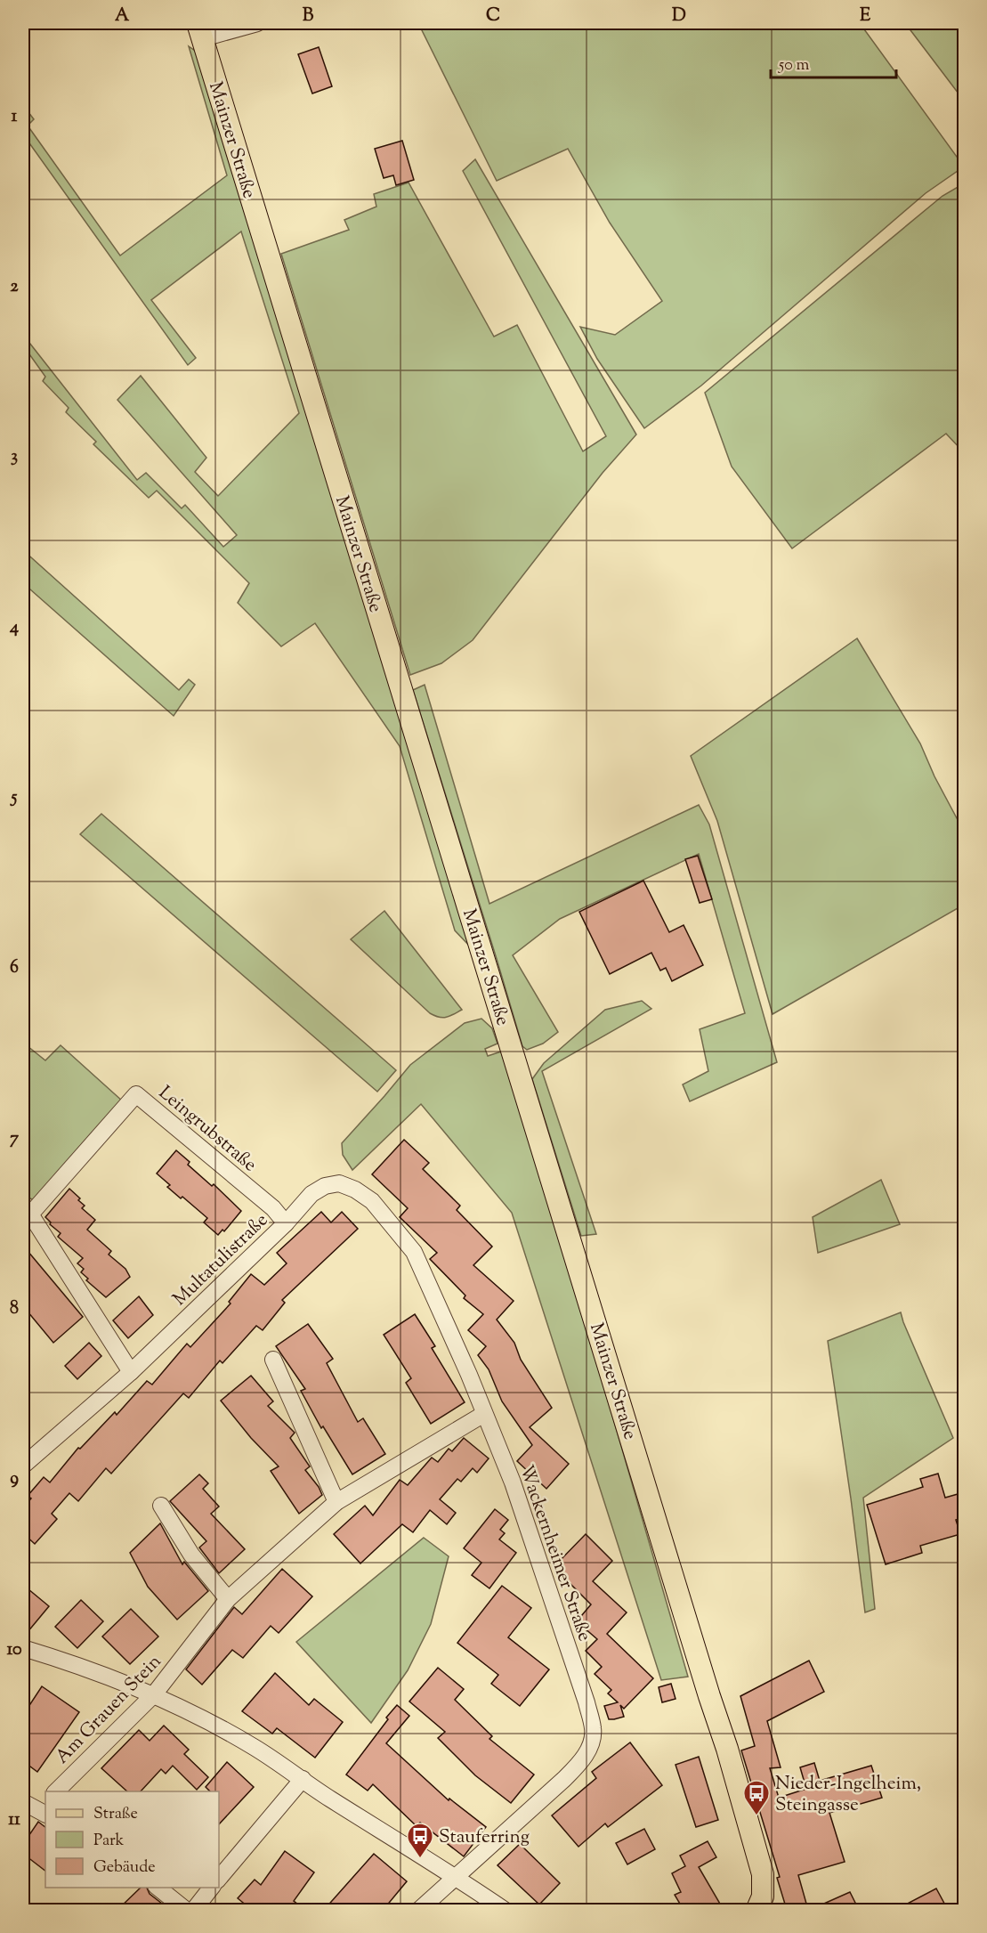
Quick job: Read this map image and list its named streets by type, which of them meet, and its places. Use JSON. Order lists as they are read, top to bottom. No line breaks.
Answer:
{"streets":{"main road":["Mainzer Straße"],"street":["Leingrubstraße","Multatulistraße","Wackernheimer Straße","Am Grauen Stein"]},"crossings":[["Leingrubstraße","Multatulistraße"],["Multatulistraße","Wackernheimer Straße"],["Wackernheimer Straße","Am Grauen Stein"]],"places":{"bus stop":["Nieder-Ingelheim, Steingasse","Stauferring"]},"legend":["Straße","Park","Gebäude"],"scale_bar":"50 m","grid":{"columns":["A","B","C","D","E"],"rows":["1","2","3","4","5","6","7","8","9","10","11"]}}
